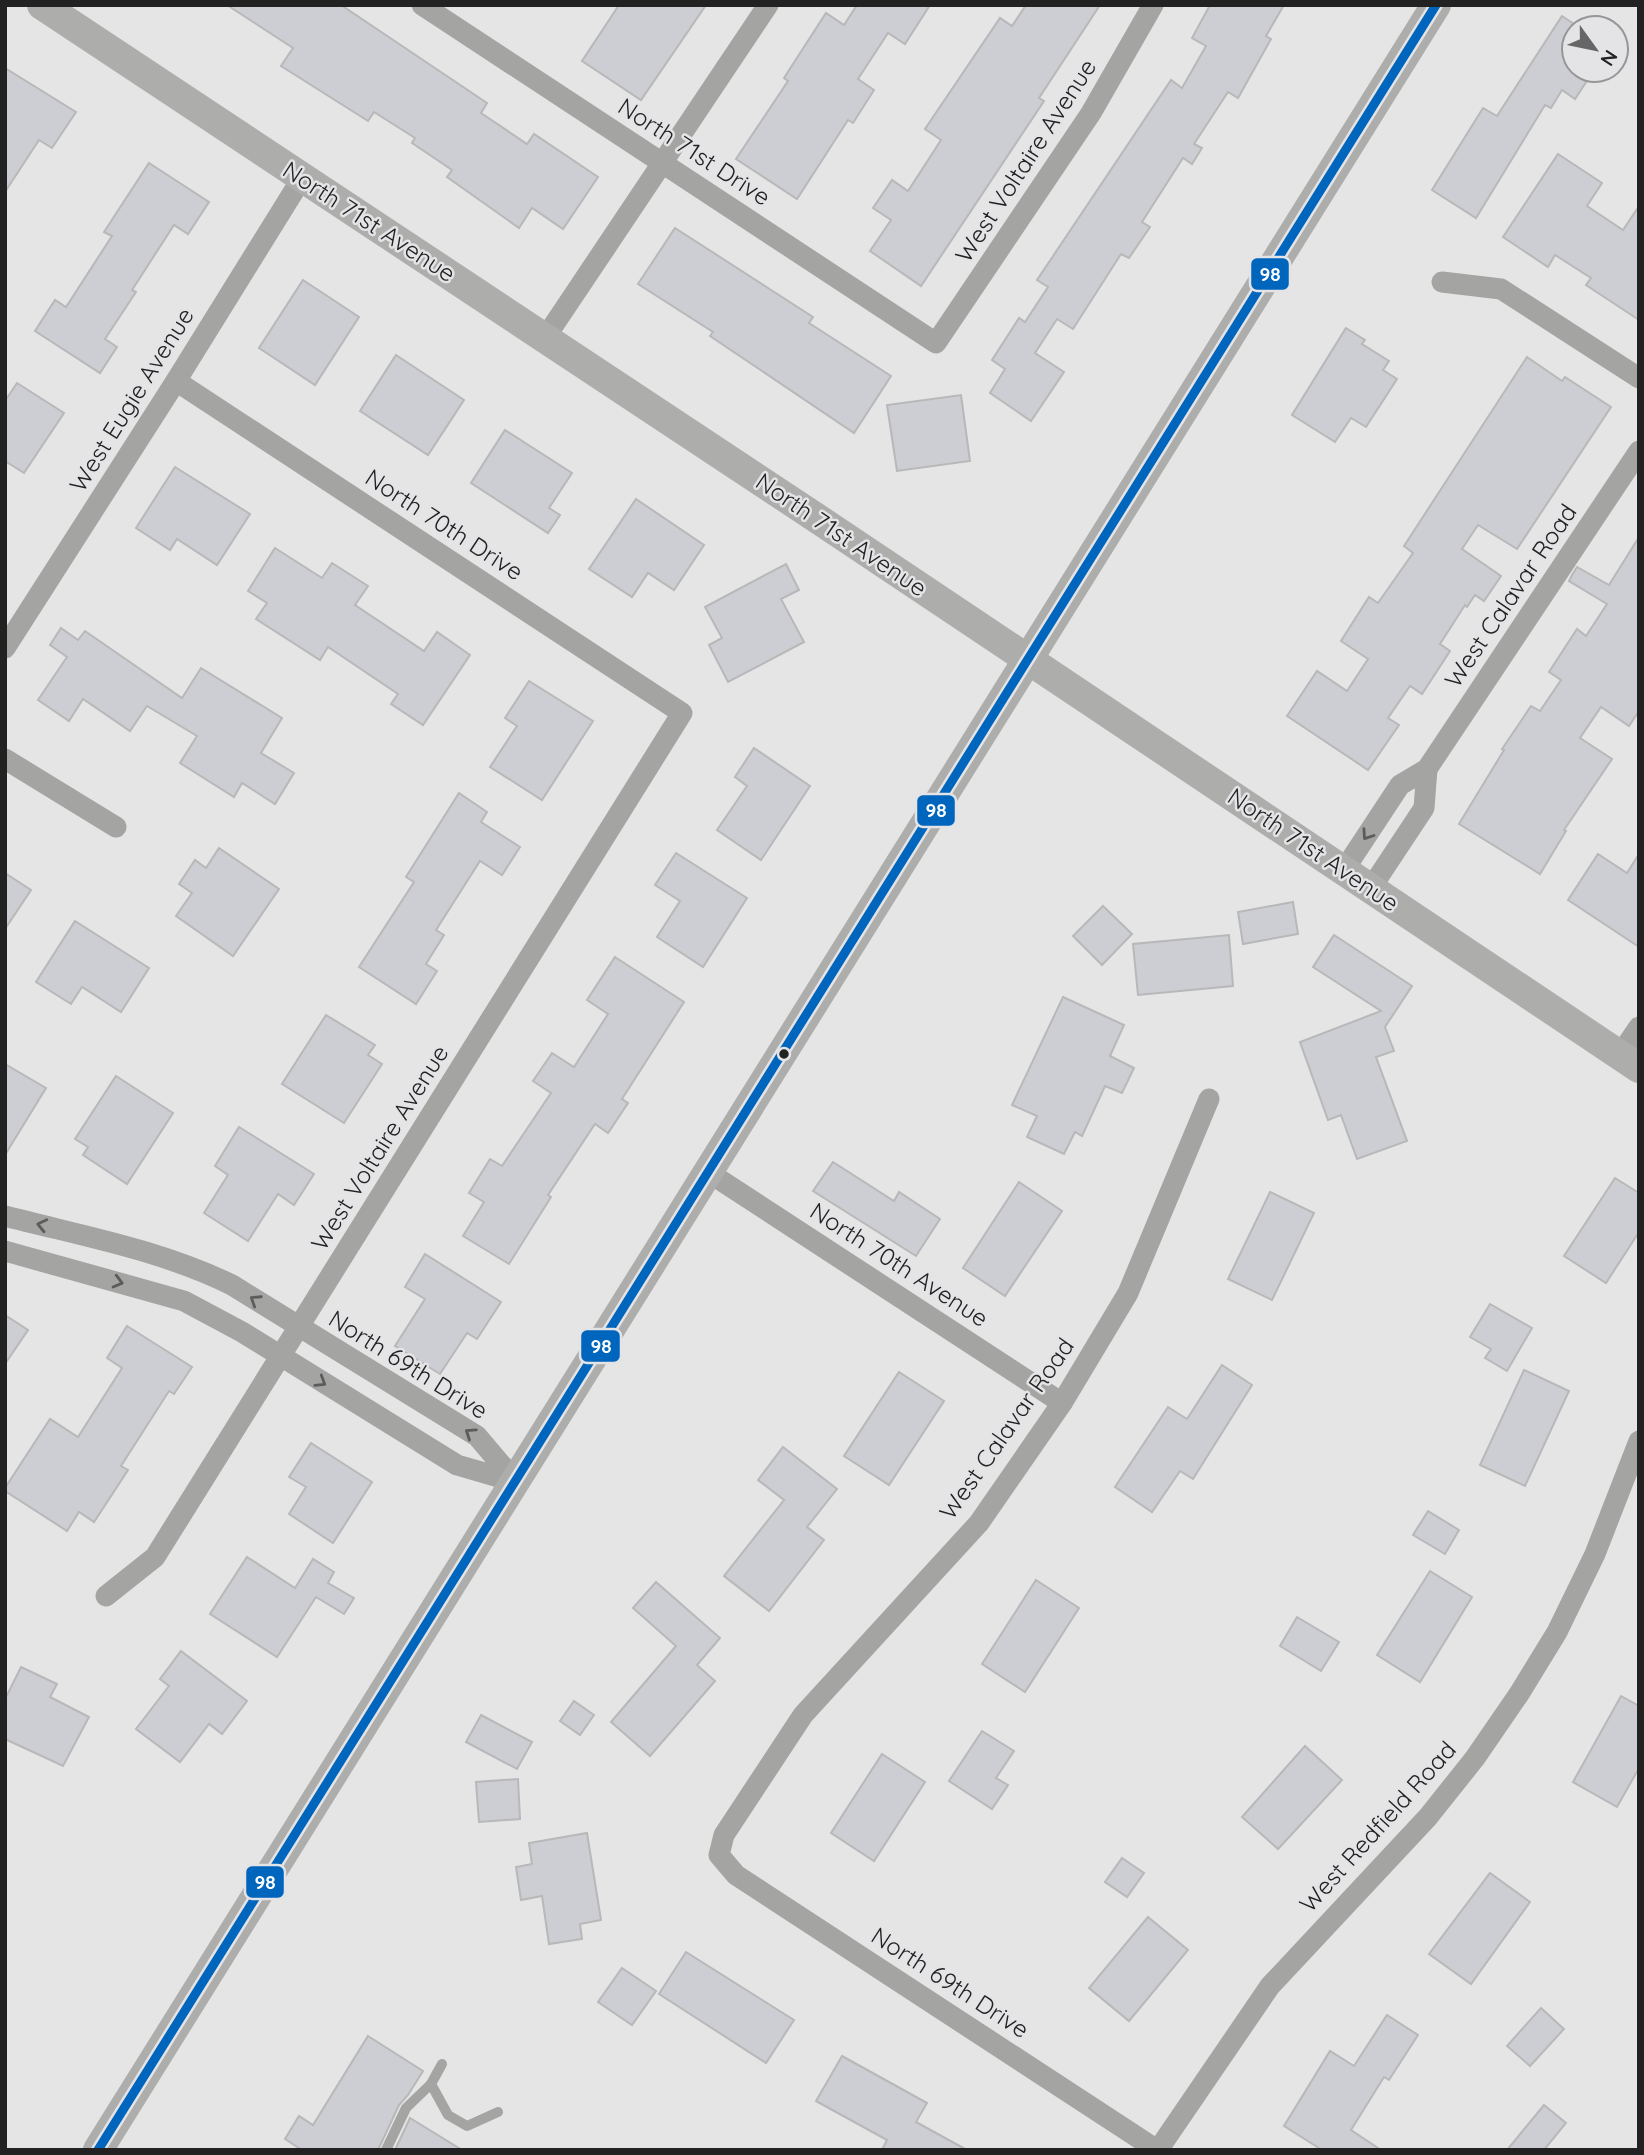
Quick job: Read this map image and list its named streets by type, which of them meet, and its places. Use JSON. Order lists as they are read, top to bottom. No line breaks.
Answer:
{"streets":{"main road":["North 71st Avenue"],"street":["North 71st Drive","West Voltaire Avenue","West Eugie Avenue","North 70th Drive","West Calavar Road","North 70th Avenue","North 69th Drive","West Redfield Road"]},"crossings":[["North 71st Drive","West Voltaire Avenue"],["West Voltaire Avenue","North 70th Drive"],["West Voltaire Avenue","North 69th Drive"],["North 71st Avenue","West Eugie Avenue"],["North 71st Avenue","West Calavar Road"],["West Eugie Avenue","North 70th Drive"],["West Calavar Road","North 70th Avenue"],["West Calavar Road","North 69th Drive"],["North 69th Drive","West Redfield Road"]],"lines":["transit line 98"],"north":"bottom right"}
